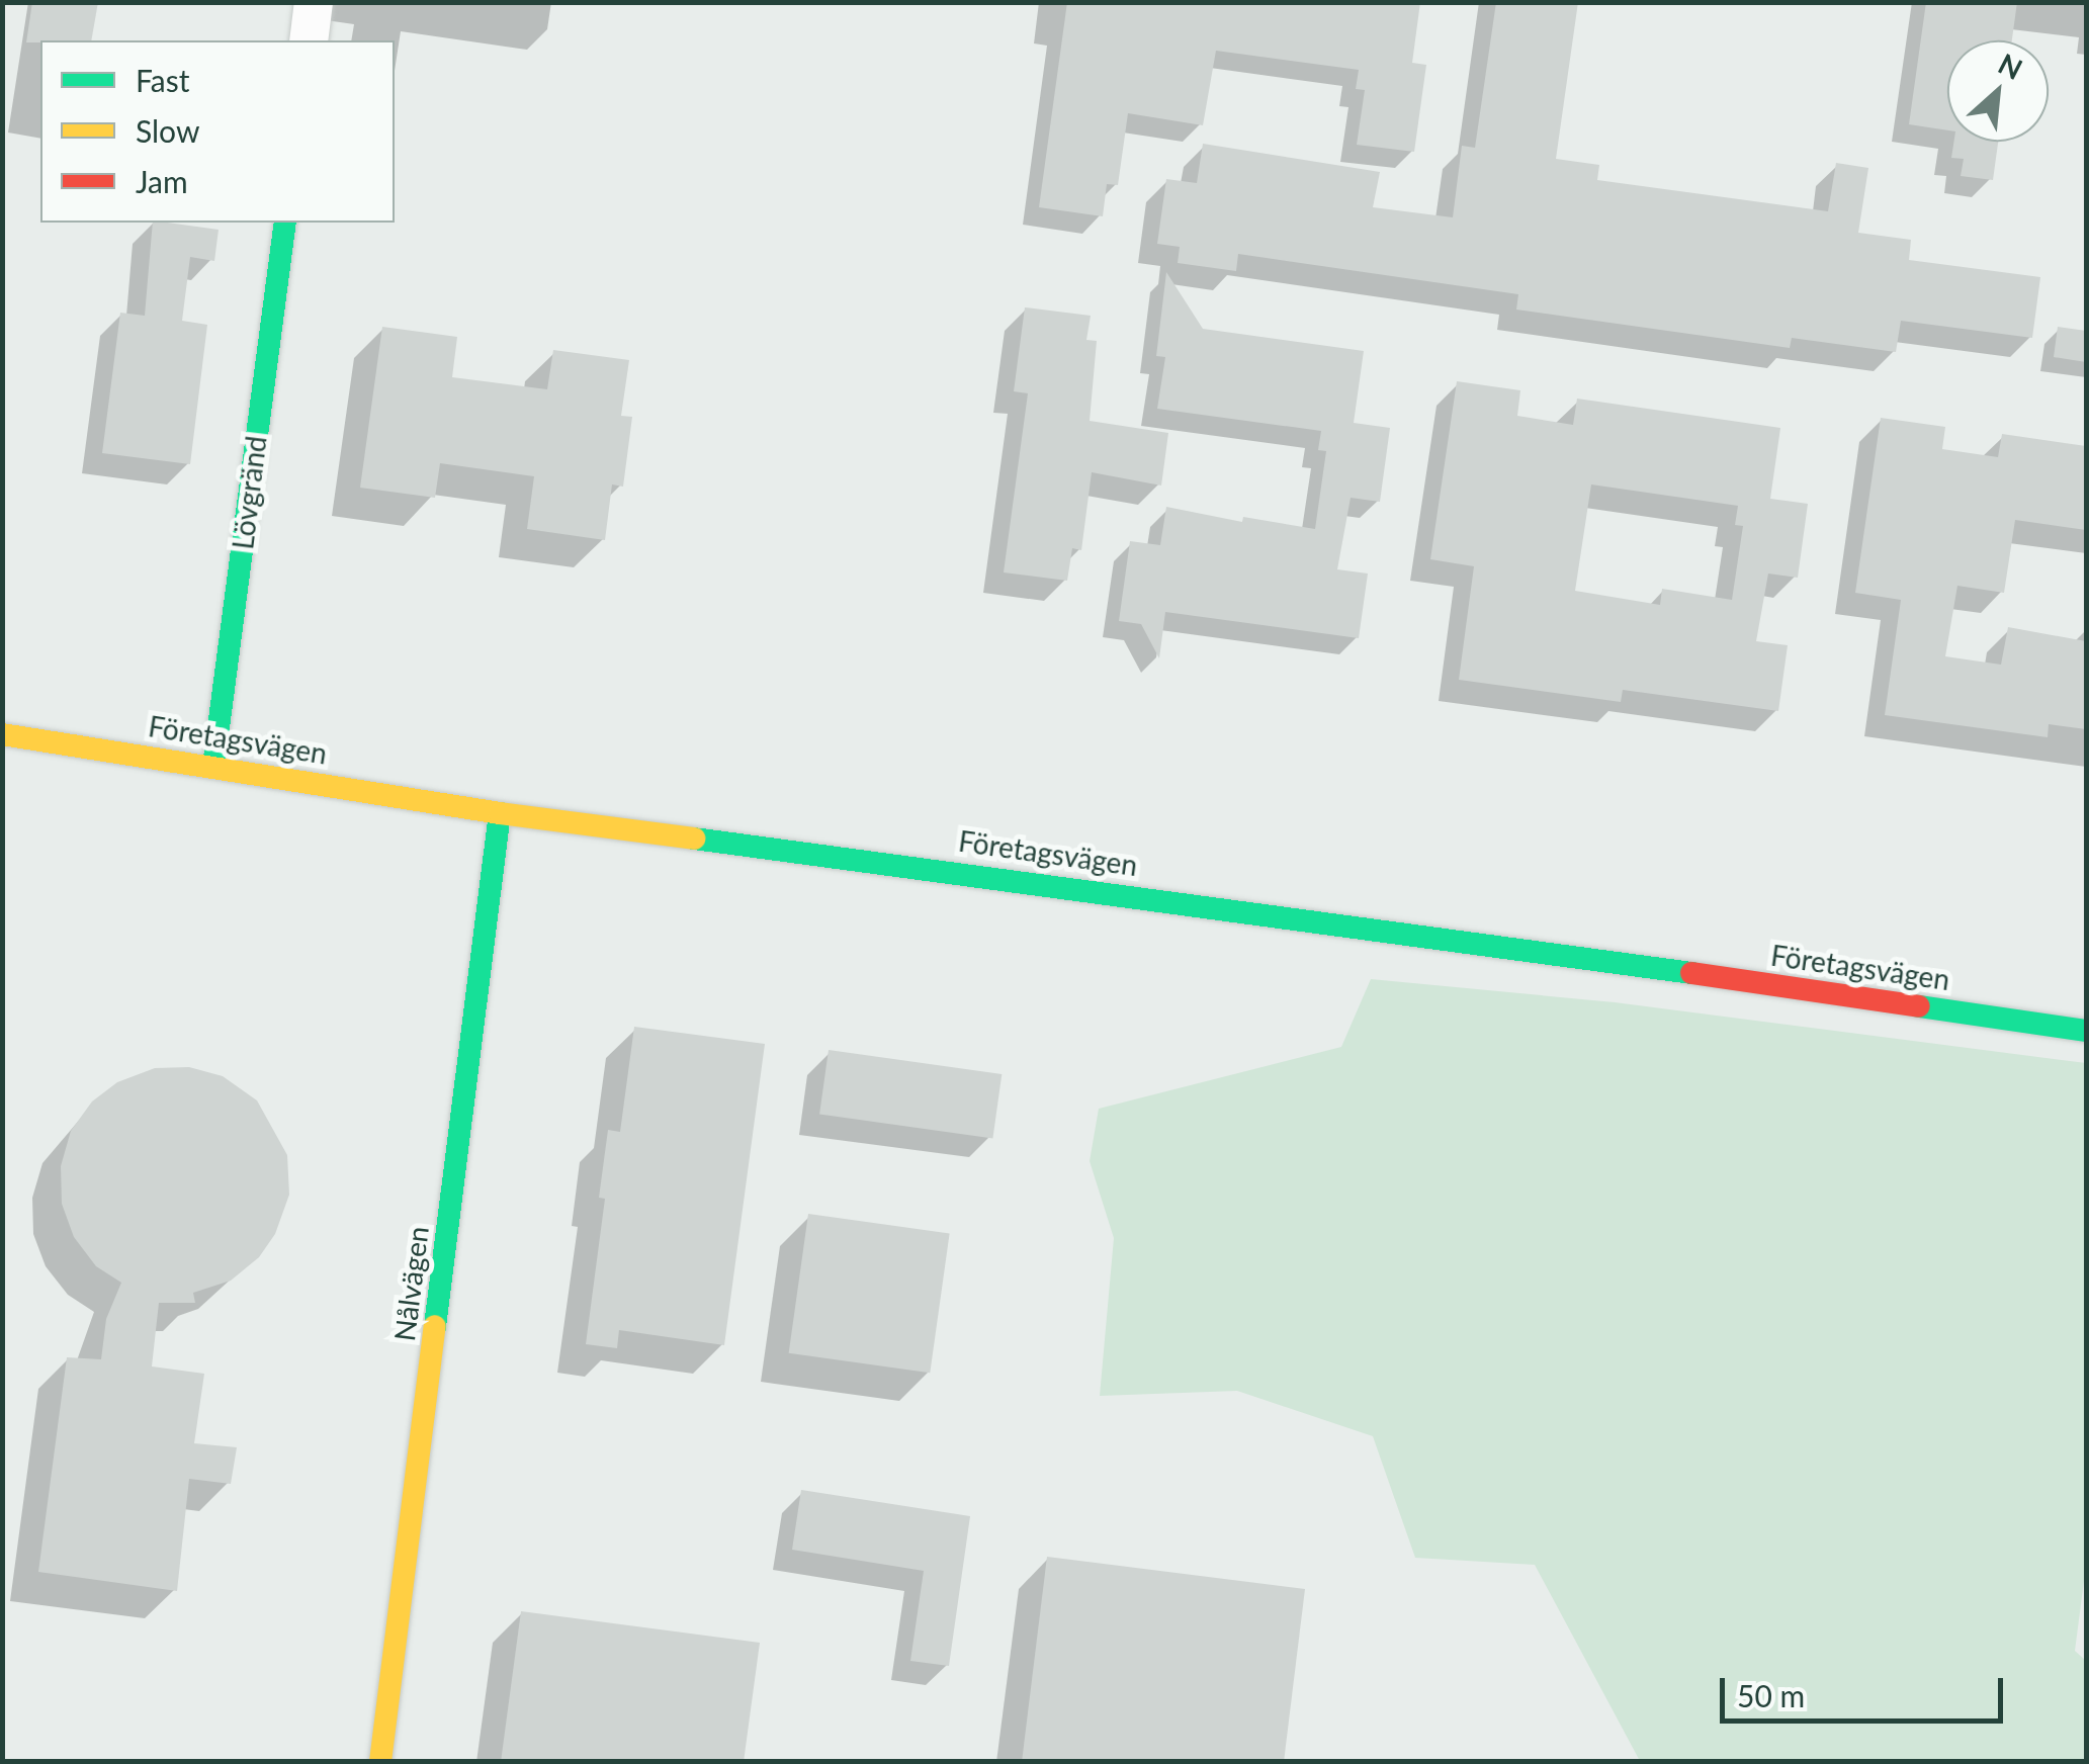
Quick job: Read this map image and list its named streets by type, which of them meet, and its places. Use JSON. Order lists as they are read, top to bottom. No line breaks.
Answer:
{"streets":{"street":["Lövgränd","Företagsvägen","Nålvägen"]},"crossings":[["Lövgränd","Företagsvägen"],["Företagsvägen","Nålvägen"]],"legend":["Fast","Slow","Jam"],"scale_bar":"50 m","north":"top right"}
